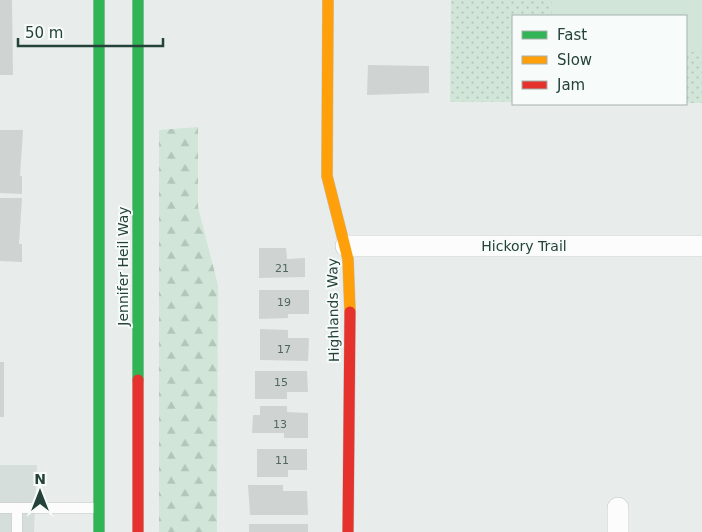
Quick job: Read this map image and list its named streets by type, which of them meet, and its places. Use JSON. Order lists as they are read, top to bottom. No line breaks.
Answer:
{"streets":{"main road":["Jennifer Heil Way","Highlands Way"],"street":["Hickory Trail"]},"crossings":[["Hickory Trail","Highlands Way"]],"house_numbers":["21","19","17","15","13","11"],"legend":["Fast","Slow","Jam"],"scale_bar":"50 m","north":"top"}
